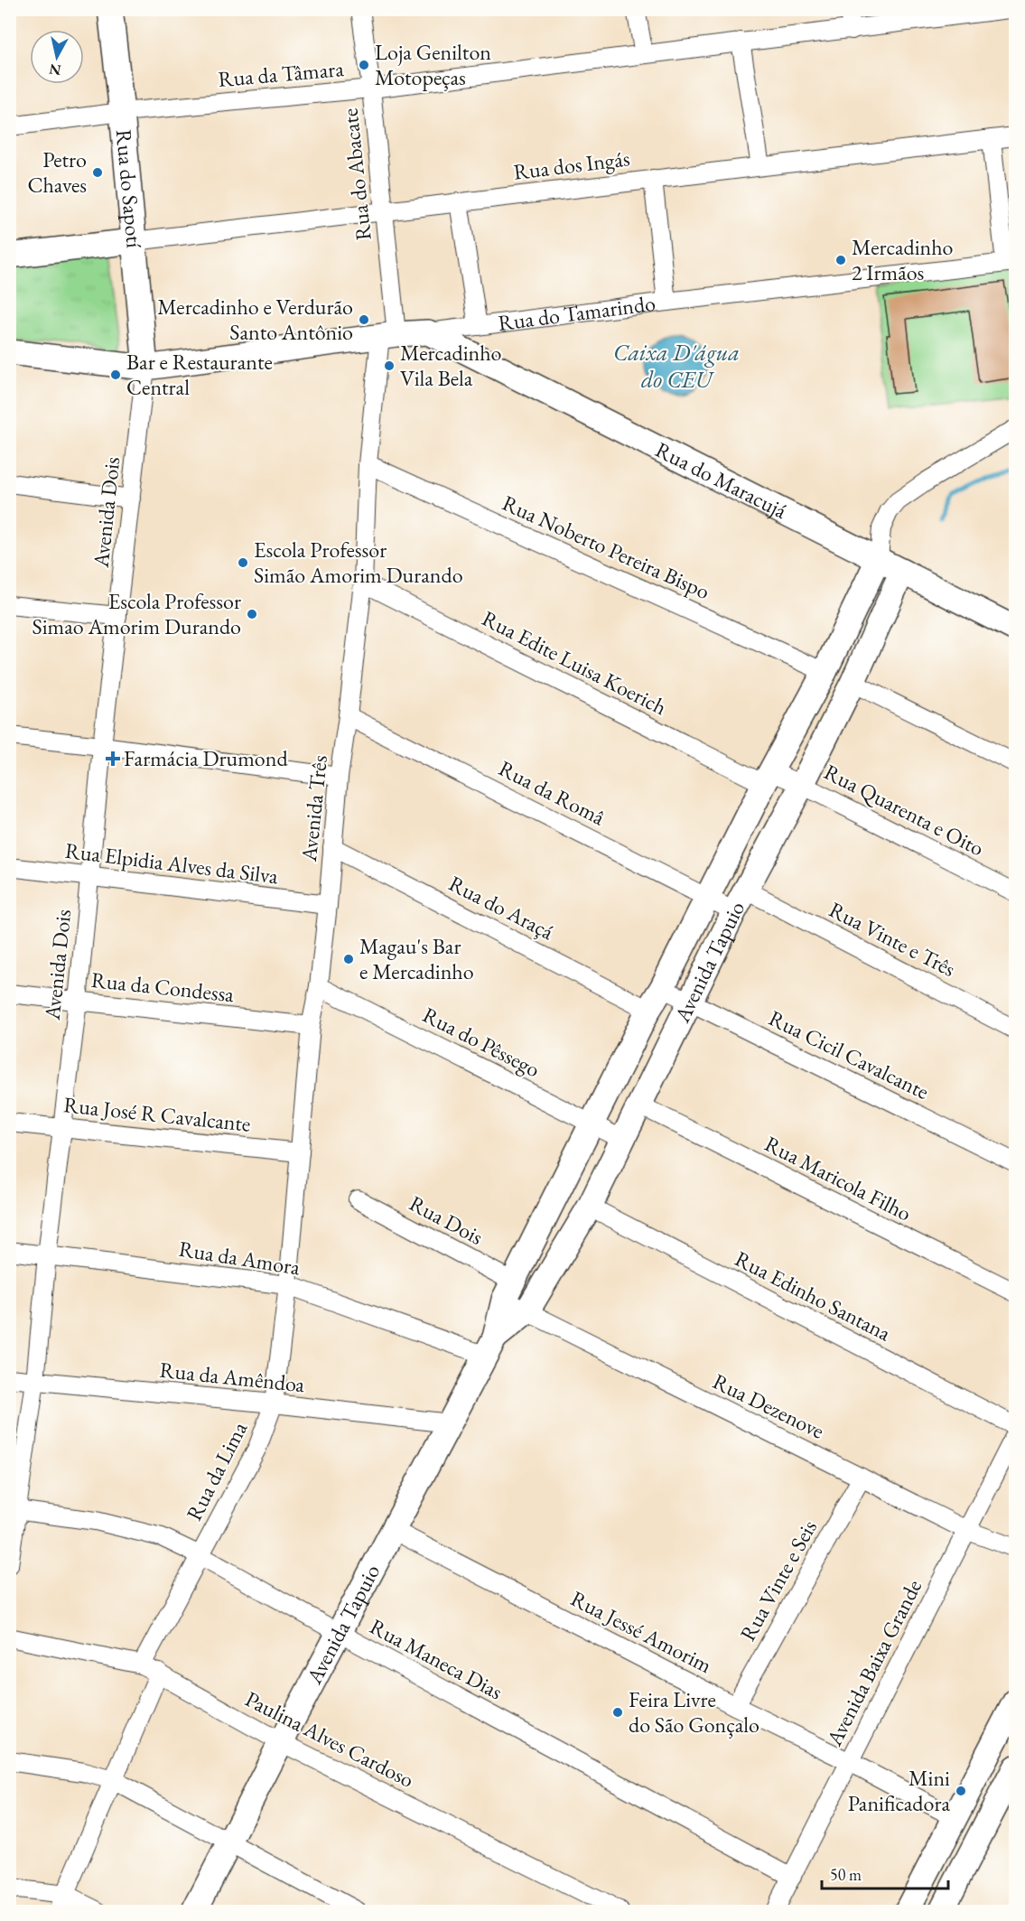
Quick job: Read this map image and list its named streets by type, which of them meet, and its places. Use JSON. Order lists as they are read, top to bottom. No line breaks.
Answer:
{"streets":{"street":["Rua da Tâmara","Rua dos Ingás","Rua do Abacate","Rua do Sapotí","Rua do Tamarindo","Rua do Maracujá","Avenida Dois","Rua Noberto Pereira Bispo","Rua Edite Luisa Koerich","Rua da Româ","Avenida Três","Rua Quarenta e Oito","Rua Elpidia Alves da Silva","Rua do Araçá","Rua Vinte e Três","Avenida Tapuio","Rua da Condessa","Rua do Pêssego","Rua Cicil Cavalcante","Rua José R Cavalcante","Rua Maricola Filho","Rua Dois","Rua da Amora","Rua Edinho Santana","Rua da Amêndoa","Rua Dezenove","Rua da Lima","Rua Vinte e Seis","Rua Jessé Amorim","Rua Maneca Dias","Avenida Baixa Grande","Paulina Alves Cardoso"]},"crossings":[["Rua da Tâmara","Rua do Abacate"],["Rua da Tâmara","Rua do Sapotí"],["Rua dos Ingás","Rua do Abacate"],["Rua dos Ingás","Rua do Sapotí"],["Rua do Abacate","Rua do Tamarindo"],["Rua do Abacate","Avenida Três"],["Rua do Sapotí","Rua do Tamarindo"],["Rua do Sapotí","Avenida Dois"],["Rua do Tamarindo","Rua do Maracujá"],["Rua do Tamarindo","Avenida Dois"],["Rua do Tamarindo","Avenida Três"],["Rua do Maracujá","Avenida Tapuio"],["Avenida Dois","Rua Elpidia Alves da Silva"],["Avenida Dois","Rua da Condessa"],["Avenida Dois","Rua José R Cavalcante"],["Avenida Dois","Rua da Amora"],["Avenida Dois","Rua da Amêndoa"],["Avenida Dois","Rua Maneca Dias"],["Rua Noberto Pereira Bispo","Avenida Três"],["Rua Noberto Pereira Bispo","Avenida Tapuio"],["Rua Edite Luisa Koerich","Avenida Três"],["Rua Edite Luisa Koerich","Rua Quarenta e Oito"],["Rua Edite Luisa Koerich","Avenida Tapuio"],["Rua da Româ","Avenida Três"],["Rua da Româ","Avenida Tapuio"],["Avenida Três","Rua Elpidia Alves da Silva"],["Avenida Três","Rua do Araçá"],["Avenida Três","Rua da Condessa"],["Avenida Três","Rua do Pêssego"],["Avenida Três","Rua José R Cavalcante"],["Avenida Três","Rua da Amora"],["Avenida Três","Rua da Lima"],["Rua Quarenta e Oito","Avenida Tapuio"],["Rua do Araçá","Avenida Tapuio"],["Rua Vinte e Três","Avenida Tapuio"],["Avenida Tapuio","Rua do Pêssego"],["Avenida Tapuio","Rua Cicil Cavalcante"],["Avenida Tapuio","Rua Maricola Filho"],["Avenida Tapuio","Rua Dois"],["Avenida Tapuio","Rua da Amora"],["Avenida Tapuio","Rua Edinho Santana"],["Avenida Tapuio","Rua da Amêndoa"],["Avenida Tapuio","Rua Dezenove"],["Avenida Tapuio","Rua Jessé Amorim"],["Avenida Tapuio","Rua Maneca Dias"],["Avenida Tapuio","Paulina Alves Cardoso"],["Rua Dois","Rua Dezenove"],["Rua da Amora","Rua da Lima"],["Rua da Amêndoa","Rua da Lima"],["Rua Dezenove","Rua Vinte e Seis"],["Rua Dezenove","Avenida Baixa Grande"],["Rua da Lima","Rua Maneca Dias"],["Rua da Lima","Paulina Alves Cardoso"],["Rua Vinte e Seis","Rua Jessé Amorim"],["Rua Jessé Amorim","Avenida Baixa Grande"],["Rua Maneca Dias","Avenida Baixa Grande"]],"water":["Caixa D'água do CEU"],"places":{"other":["Loja Genilton Motopeças","Petro Chaves","Mercadinho 2 Irmãos","Mercadinho e Verdurão Santo Antônio","Mercadinho Vila Bela","Bar e Restaurante Central","Escola Professor Simão Amorim Durando","Escola Professor Simao Amorim Durando","Magau's Bar e Mercadinho","Feira Livre do São Gonçalo","Mini Panificadora"],"health":["Farmácia Drumond"]},"scale_bar":"50 m","north":"bottom"}
